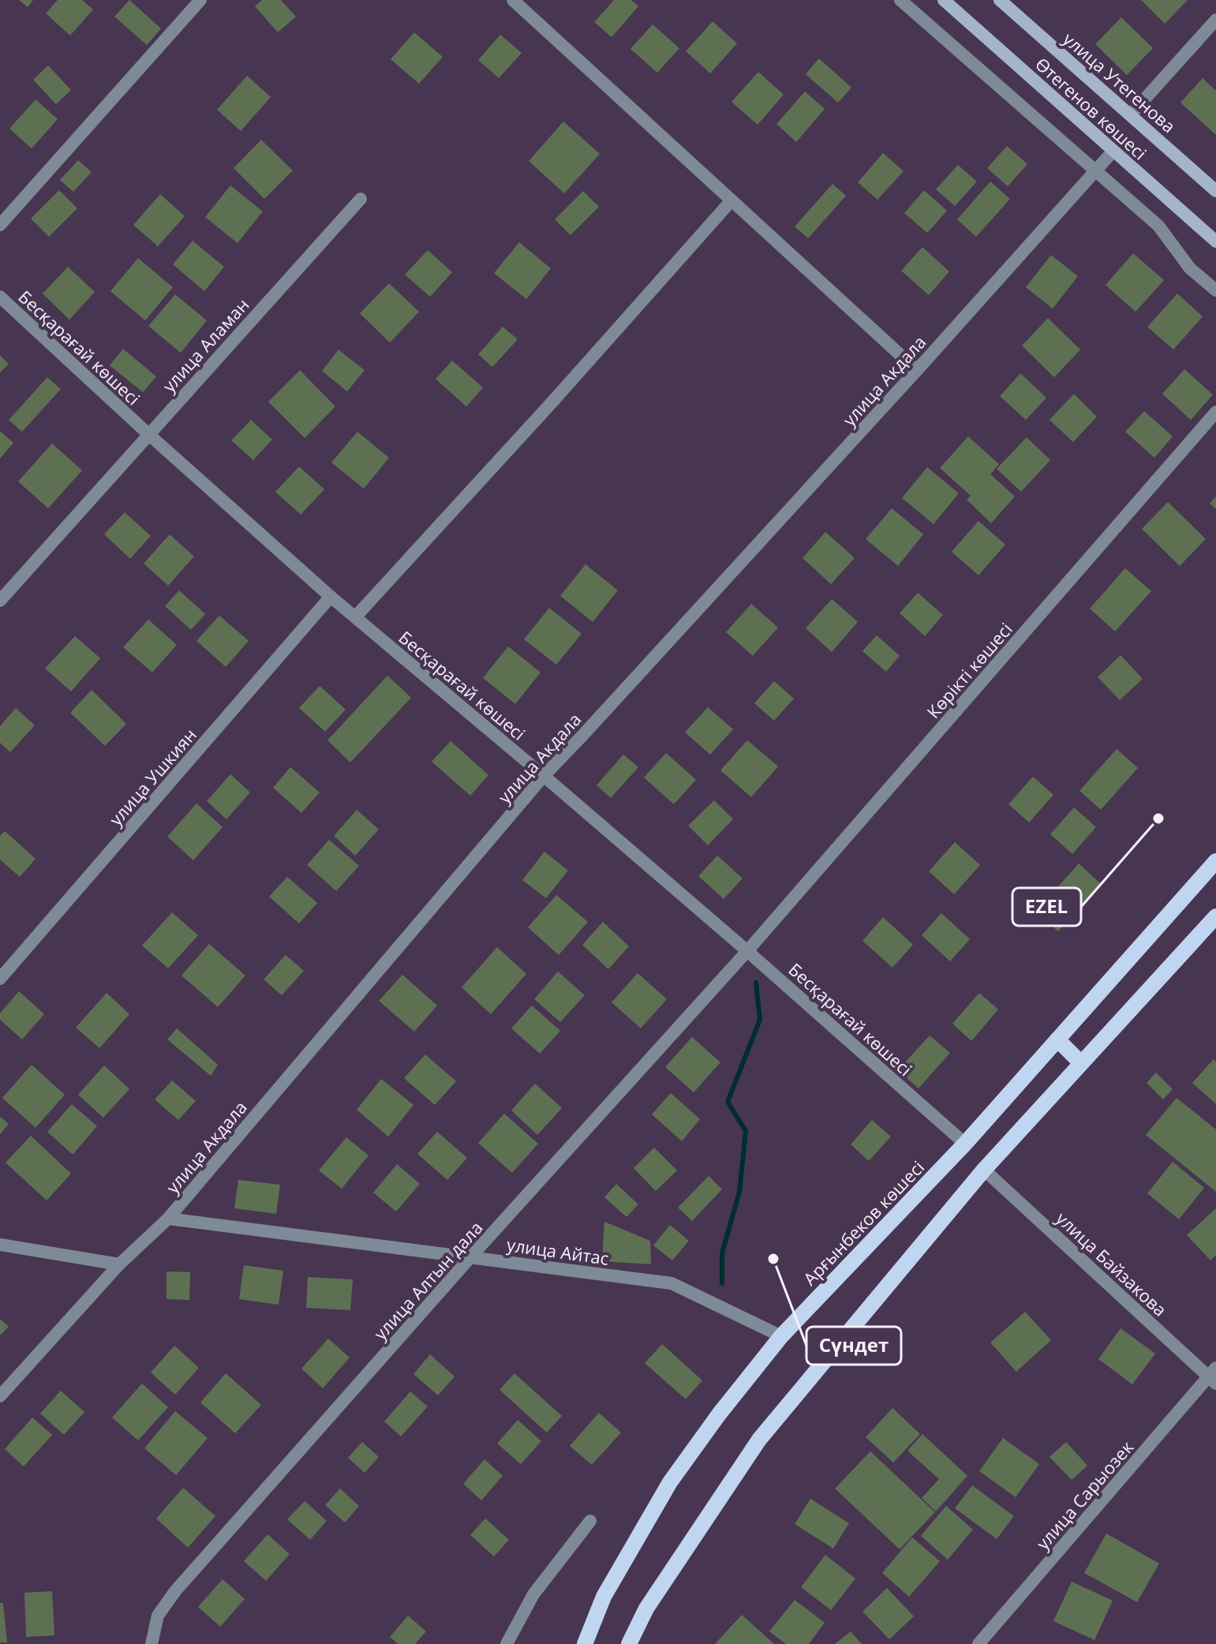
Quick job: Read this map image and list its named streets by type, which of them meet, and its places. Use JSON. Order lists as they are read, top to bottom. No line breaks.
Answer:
{"streets":{"main road":["улица Утегенова","Өтегенов көшесі","Арғынбеков көшесі"],"street":["улица Аламан","Бесқарағай көшесі","улица Акдала","Көрікті көшесі","улица Ушкиян","улица Айтас","улица Байзакова","улица Алтын дала","улица Сарыозек"]},"crossings":[["Өтегенов көшесі","улица Акдала"],["улица Аламан","Бесқарағай көшесі"],["Бесқарағай көшесі","улица Акдала"],["Бесқарағай көшесі","Көрікті көшесі"],["Бесқарағай көшесі","улица Ушкиян"],["Бесқарағай көшесі","Арғынбеков көшесі"],["Бесқарағай көшесі","улица Алтын дала"],["улица Акдала","улица Айтас"],["Көрікті көшесі","улица Алтын дала"],["Арғынбеков көшесі","улица Айтас"],["улица Айтас","улица Алтын дала"],["улица Байзакова","улица Сарыозек"]],"places":["EZEL","Сүндет"]}
